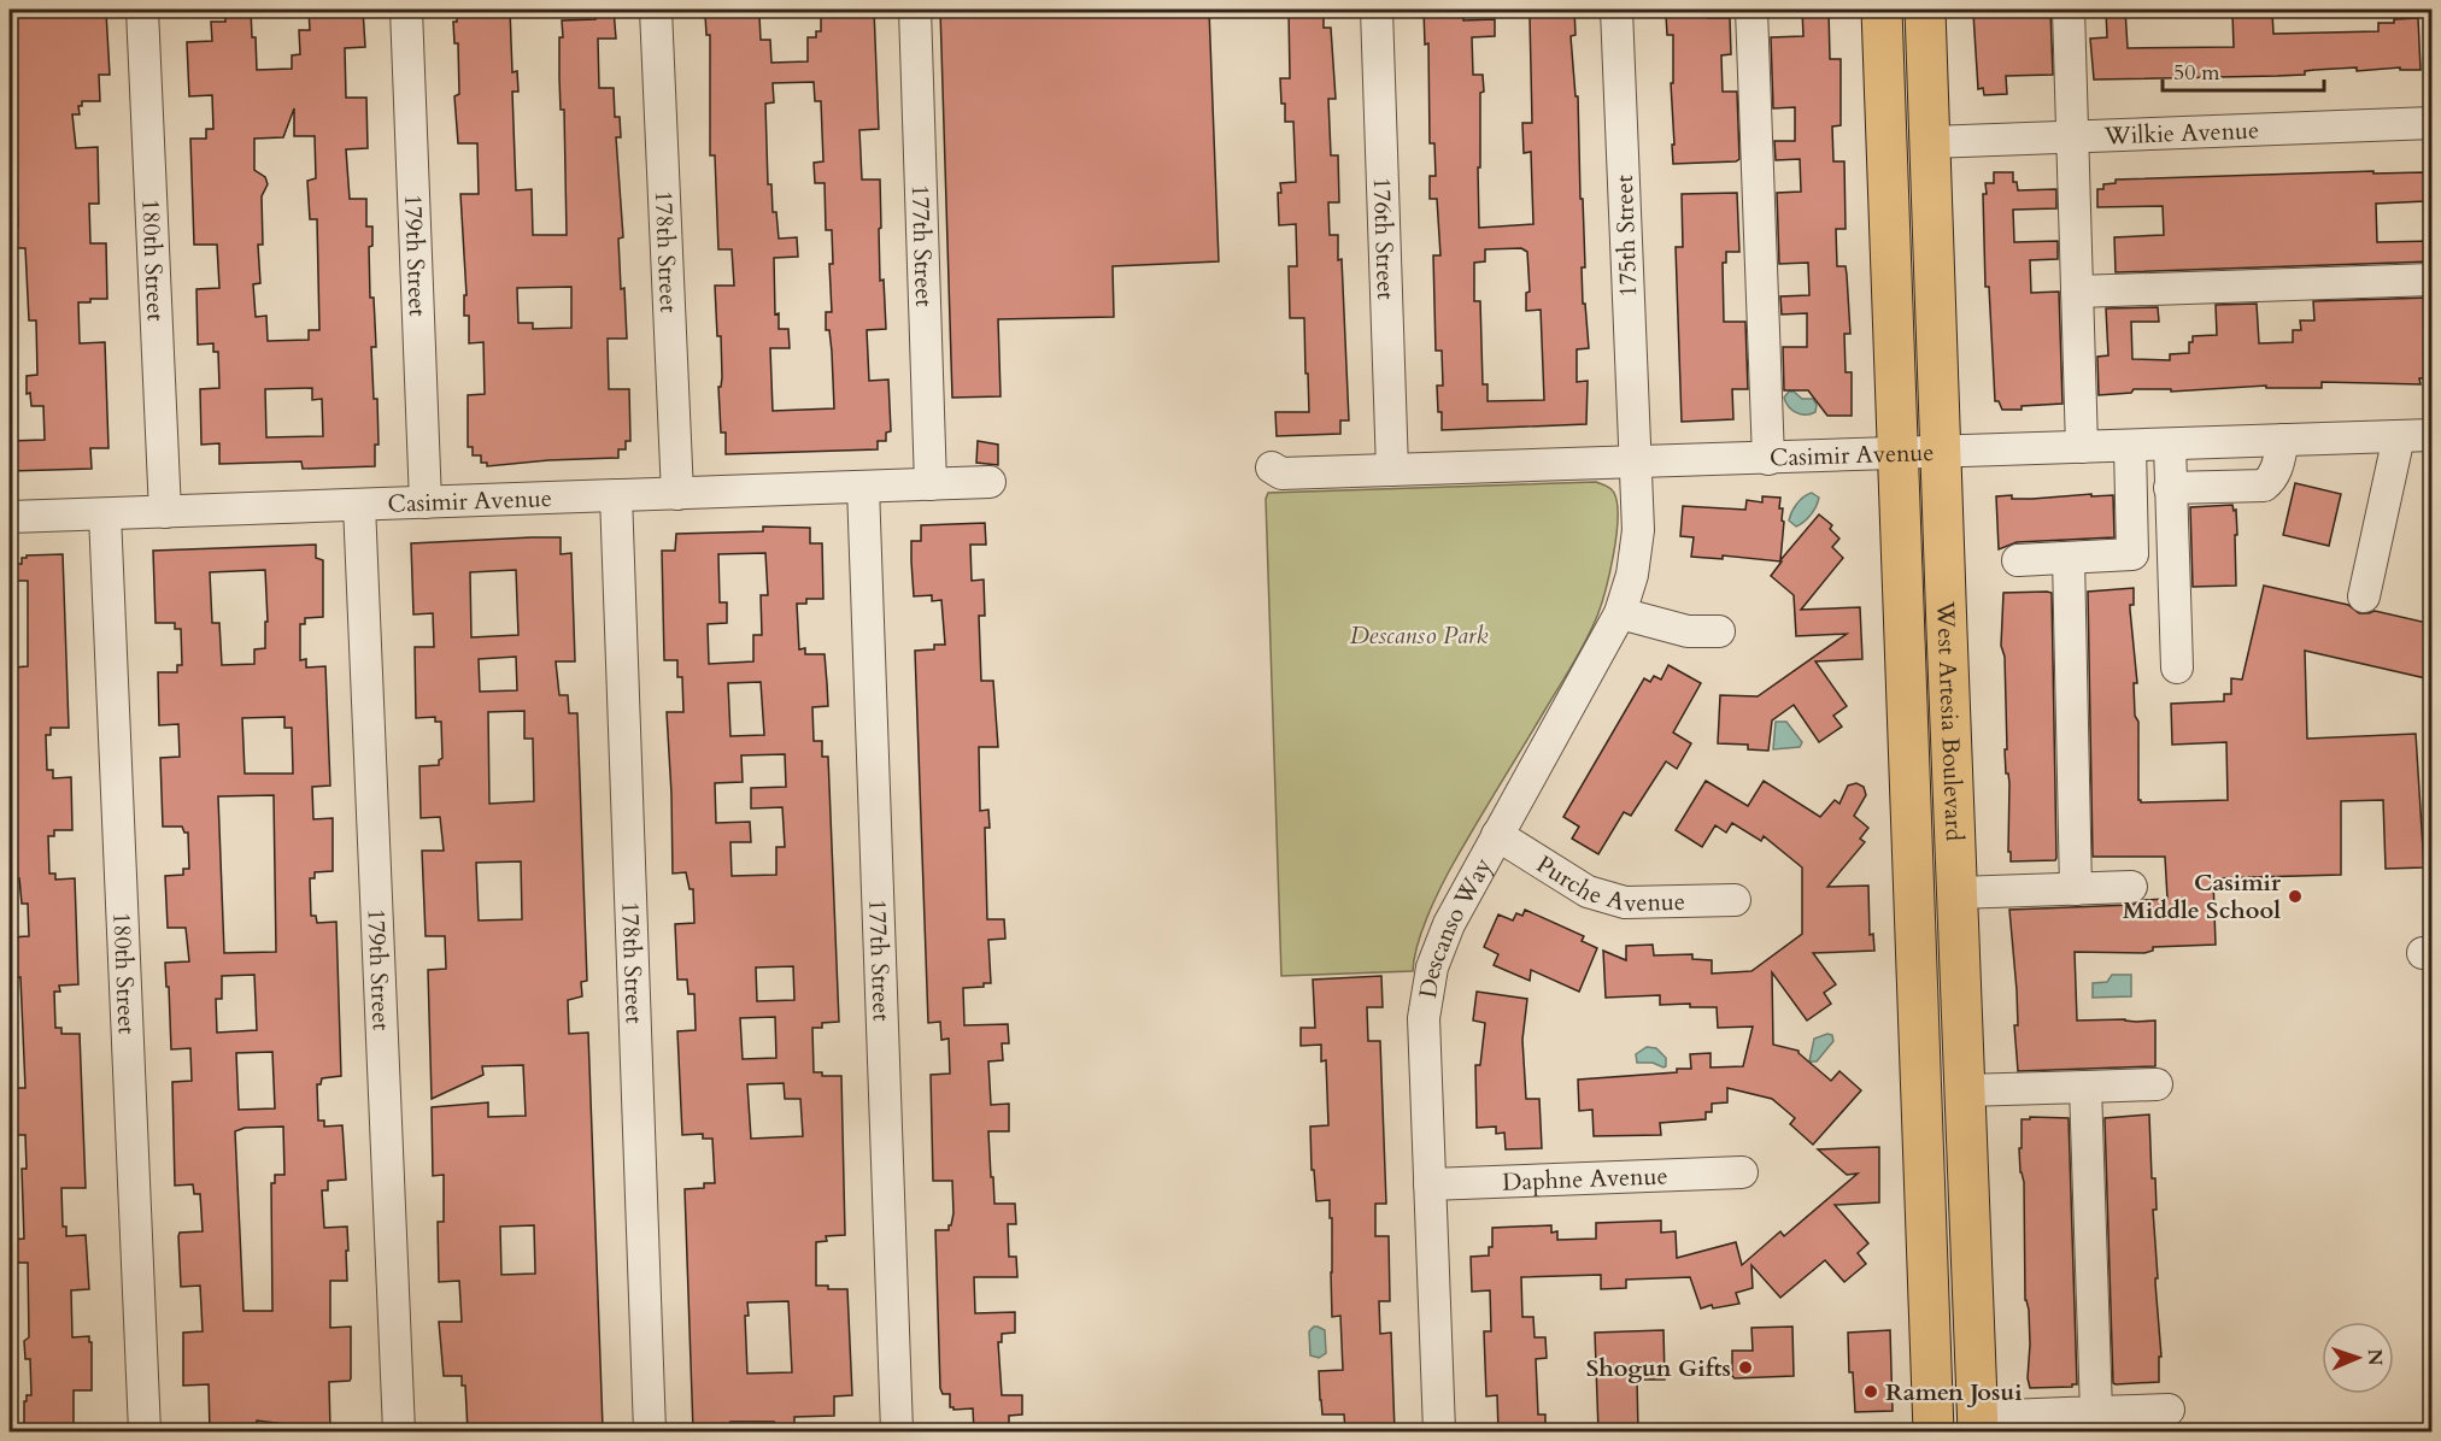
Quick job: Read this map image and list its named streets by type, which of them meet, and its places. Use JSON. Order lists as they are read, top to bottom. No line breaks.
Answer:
{"streets":{"main road":["West Artesia Boulevard"],"street":["Wilkie Avenue","175th Street","176th Street","177th Street","178th Street","179th Street","180th Street","Casimir Avenue","Purche Avenue","Descanso Way","Daphne Avenue"]},"crossings":[["Wilkie Avenue","West Artesia Boulevard"],["175th Street","Casimir Avenue"],["175th Street","Descanso Way"],["176th Street","Casimir Avenue"],["177th Street","Casimir Avenue"],["178th Street","Casimir Avenue"],["179th Street","Casimir Avenue"],["180th Street","Casimir Avenue"],["Casimir Avenue","West Artesia Boulevard"],["Casimir Avenue","Descanso Way"],["Purche Avenue","Descanso Way"],["Descanso Way","Daphne Avenue"]],"parks":["Descanso Park"],"places":["Casimir Middle School","Shogun Gifts","Ramen Josui"],"scale_bar":"50 m","north":"right"}
